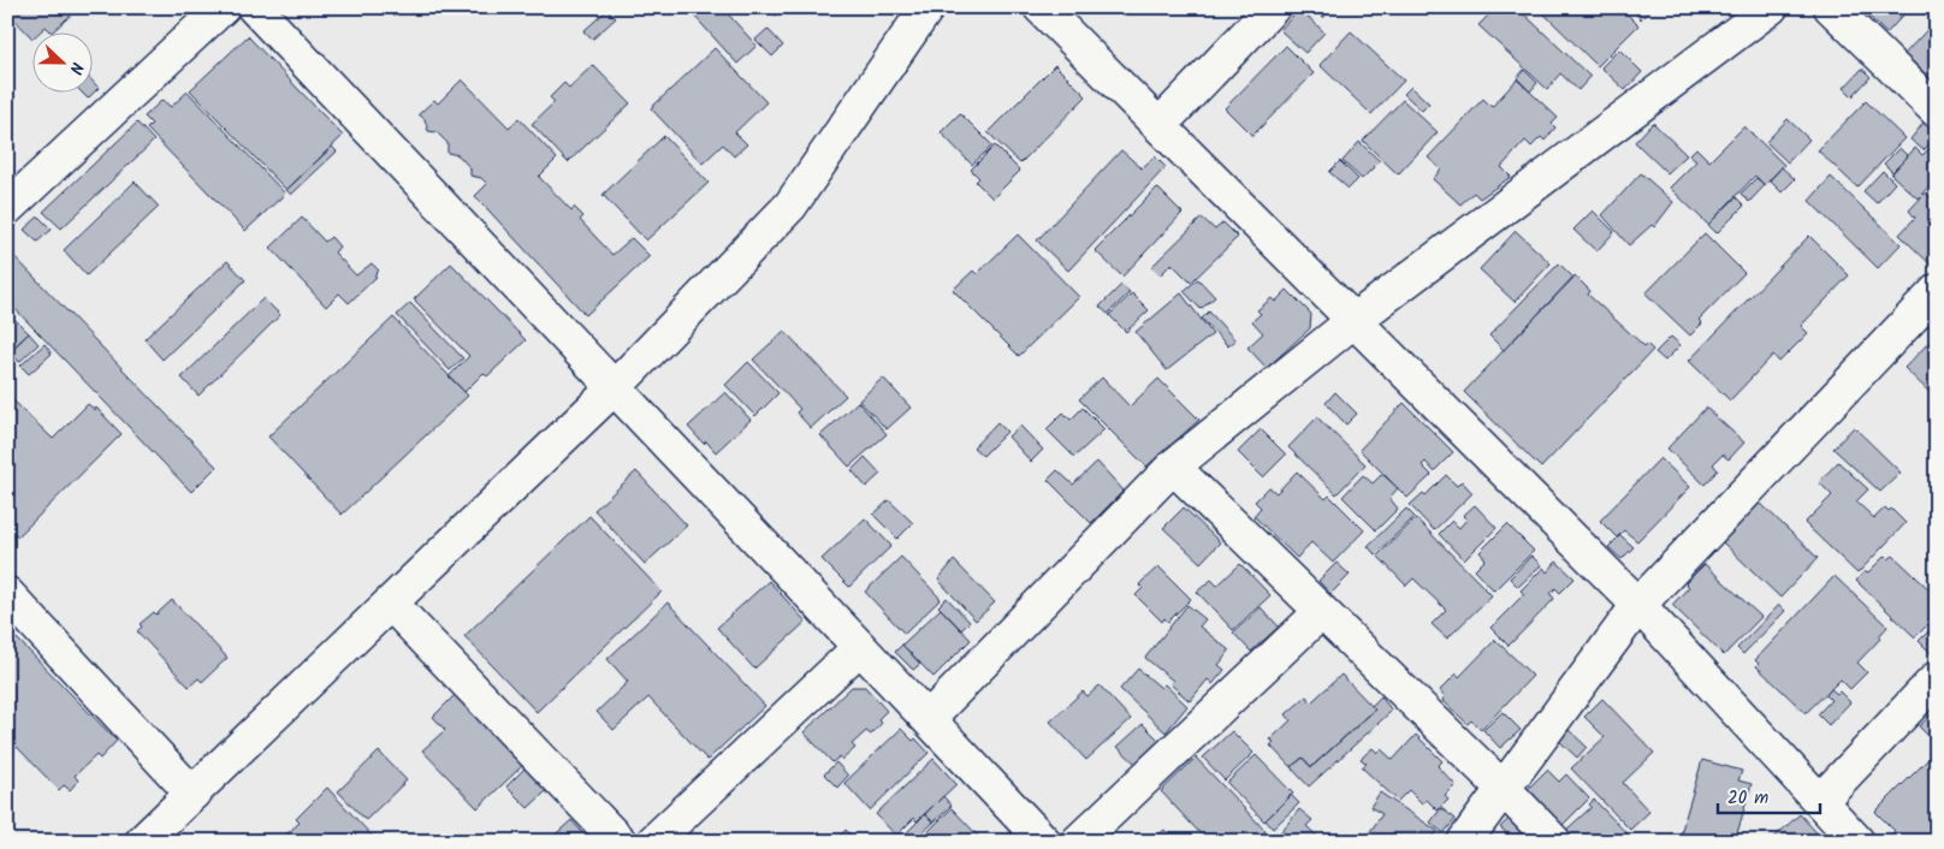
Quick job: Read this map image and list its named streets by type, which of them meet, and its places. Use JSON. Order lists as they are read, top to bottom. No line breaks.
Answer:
{"scale_bar":"20 m","north":"right"}
